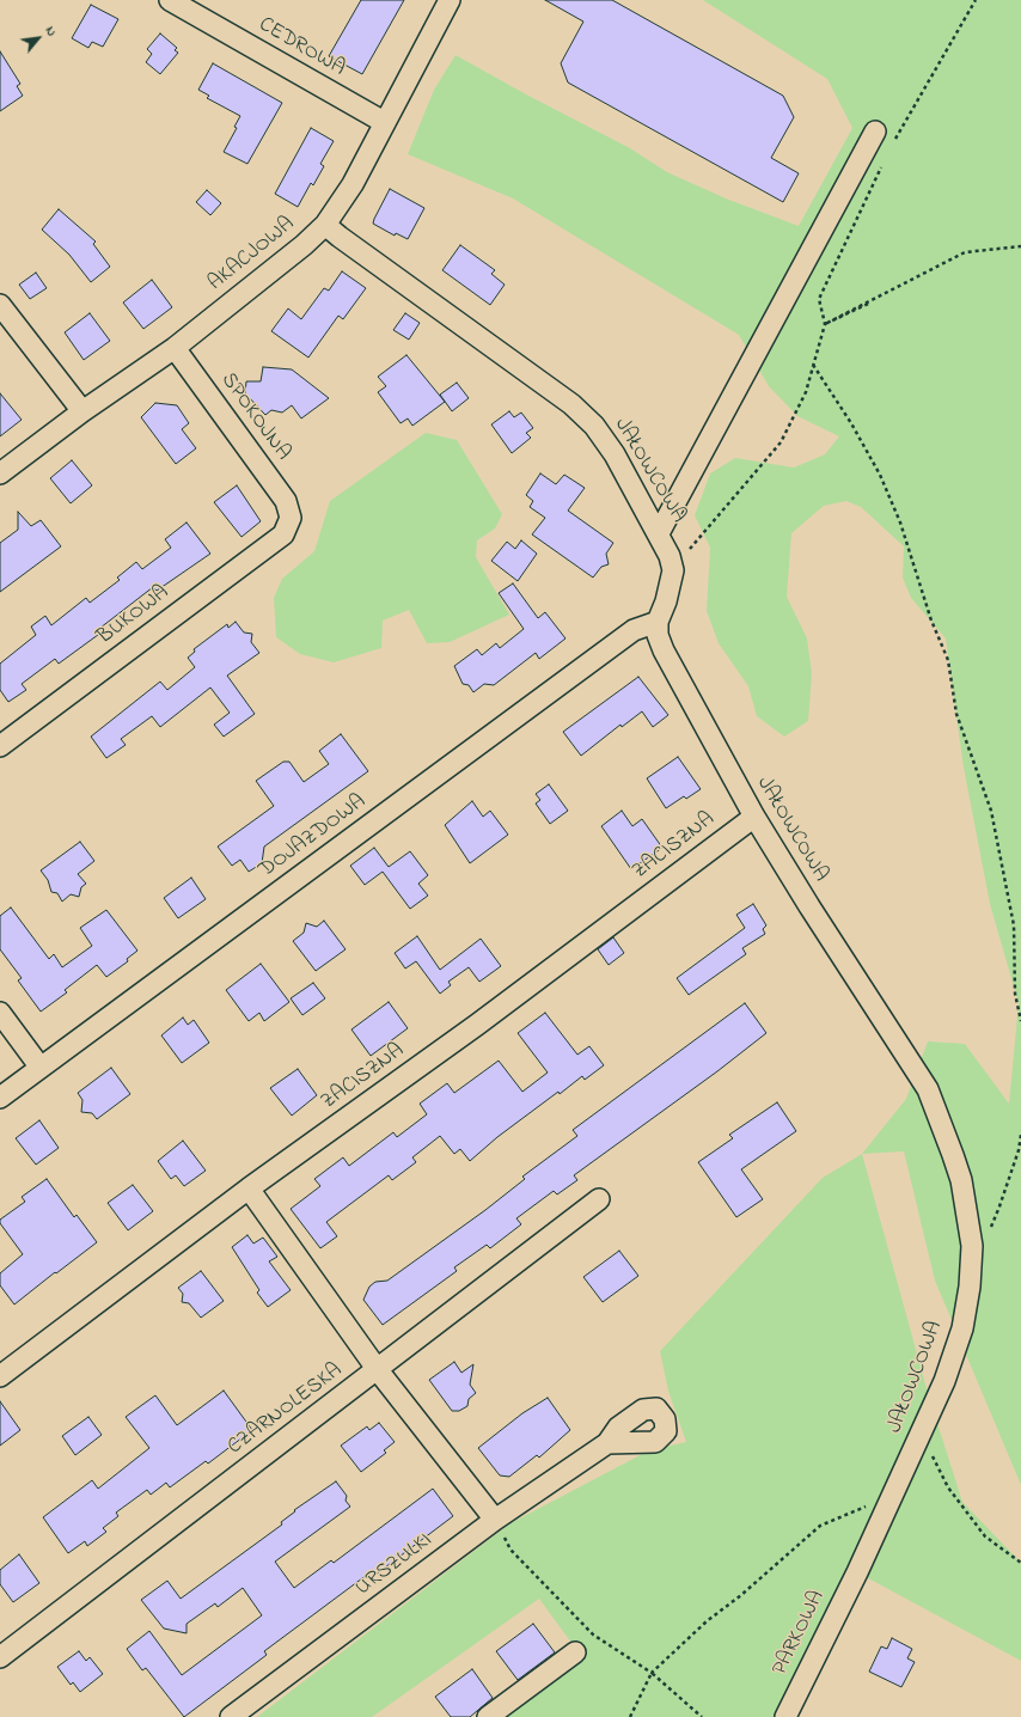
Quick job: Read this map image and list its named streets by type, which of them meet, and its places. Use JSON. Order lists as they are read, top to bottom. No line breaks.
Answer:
{"streets":{"street":["CEDROWA","AKACJOWA","SPOKOJNA","JAŁOWCOWA","BUKOWA","DOJAZDOWA","ZACISZNA","CZARNOLESKA","URSZULKI","PARKOWA"]},"crossings":[["CEDROWA","AKACJOWA"],["AKACJOWA","SPOKOJNA"],["AKACJOWA","JAŁOWCOWA"],["SPOKOJNA","BUKOWA"],["JAŁOWCOWA","DOJAZDOWA"],["JAŁOWCOWA","ZACISZNA"],["JAŁOWCOWA","PARKOWA"]],"north":"top right"}
